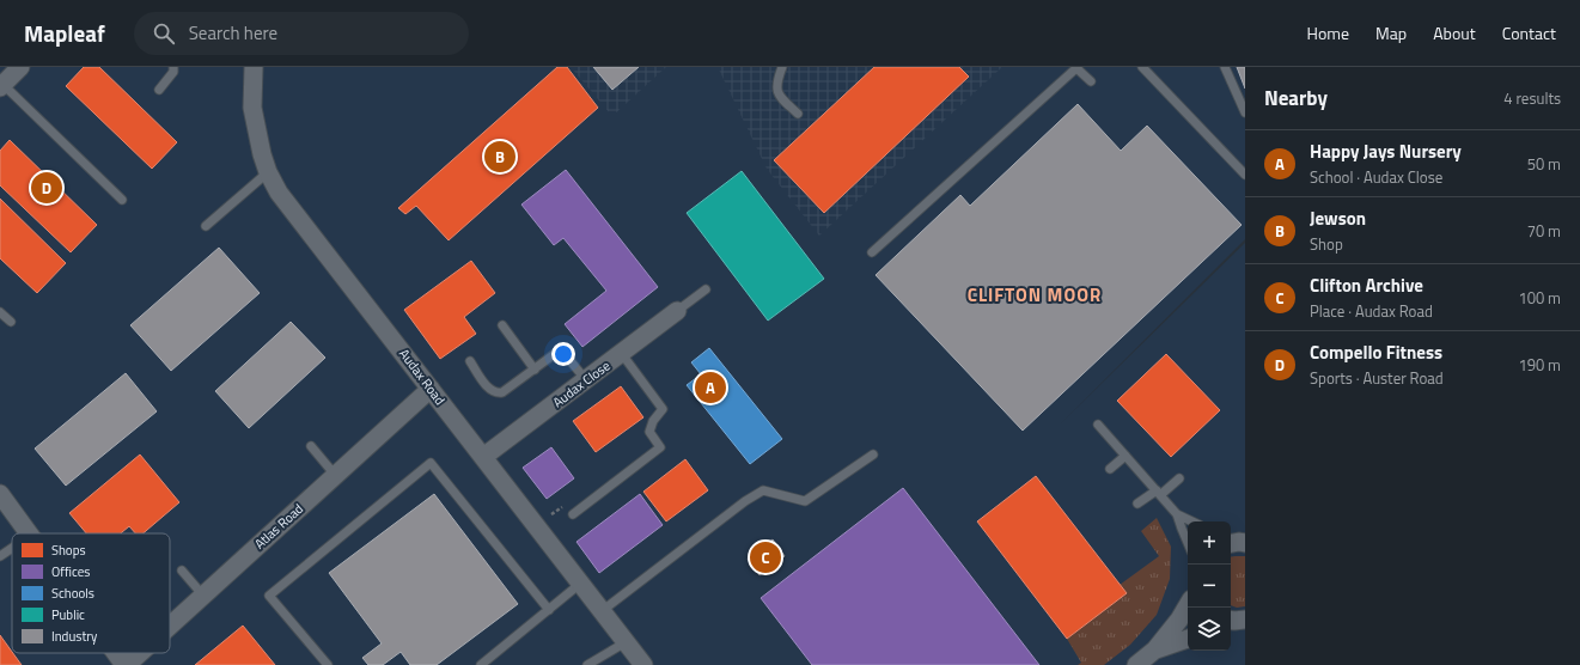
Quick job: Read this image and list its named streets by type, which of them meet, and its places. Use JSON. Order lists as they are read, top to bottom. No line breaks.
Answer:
{"streets":{"street":["Audax Road","Audax Close","Atlas Road"]},"crossings":[["Audax Road","Audax Close"],["Audax Road","Atlas Road"]],"districts":["CLIFTON MOOR"],"legend":["Shops","Offices","Schools","Public","Industry"],"page":{"header":"Mapleaf","search":"Search here","nav":["Home","Map","About","Contact"],"heading":["Nearby","4 results"],"list":[{"mark":"A","name":"Happy Jays Nursery","note":"School · Audax Close","value":"50 m"},{"mark":"B","name":"Jewson","note":"Shop","value":"70 m"},{"mark":"C","name":"Clifton Archive","note":"Place · Audax Road","value":"100 m"},{"mark":"D","name":"Compello Fitness","note":"Sports · Auster Road","value":"190 m"}],"pins":["B","D","A","C"],"map_buttons":["+","−"]}}
